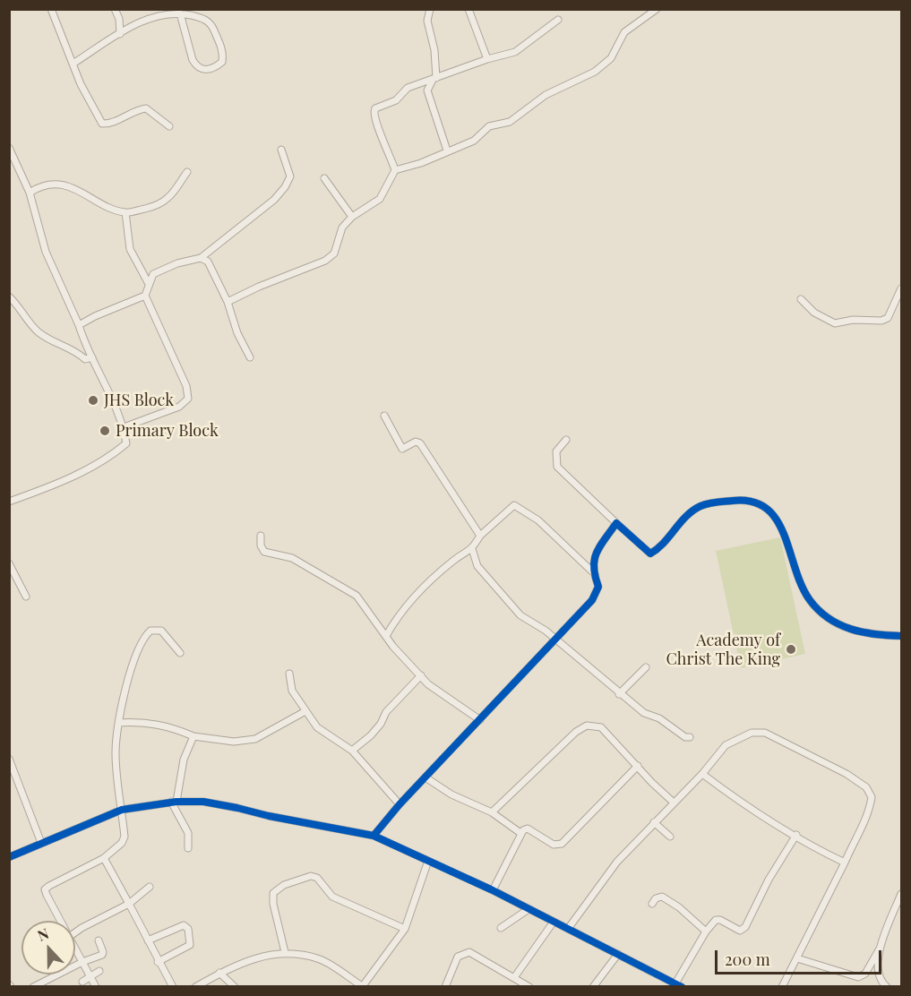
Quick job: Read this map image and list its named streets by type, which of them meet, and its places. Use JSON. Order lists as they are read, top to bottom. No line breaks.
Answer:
{"places":["JHS Block","Primary Block","Academy of Christ The King"],"scale_bar":"200 m","north":"top"}
